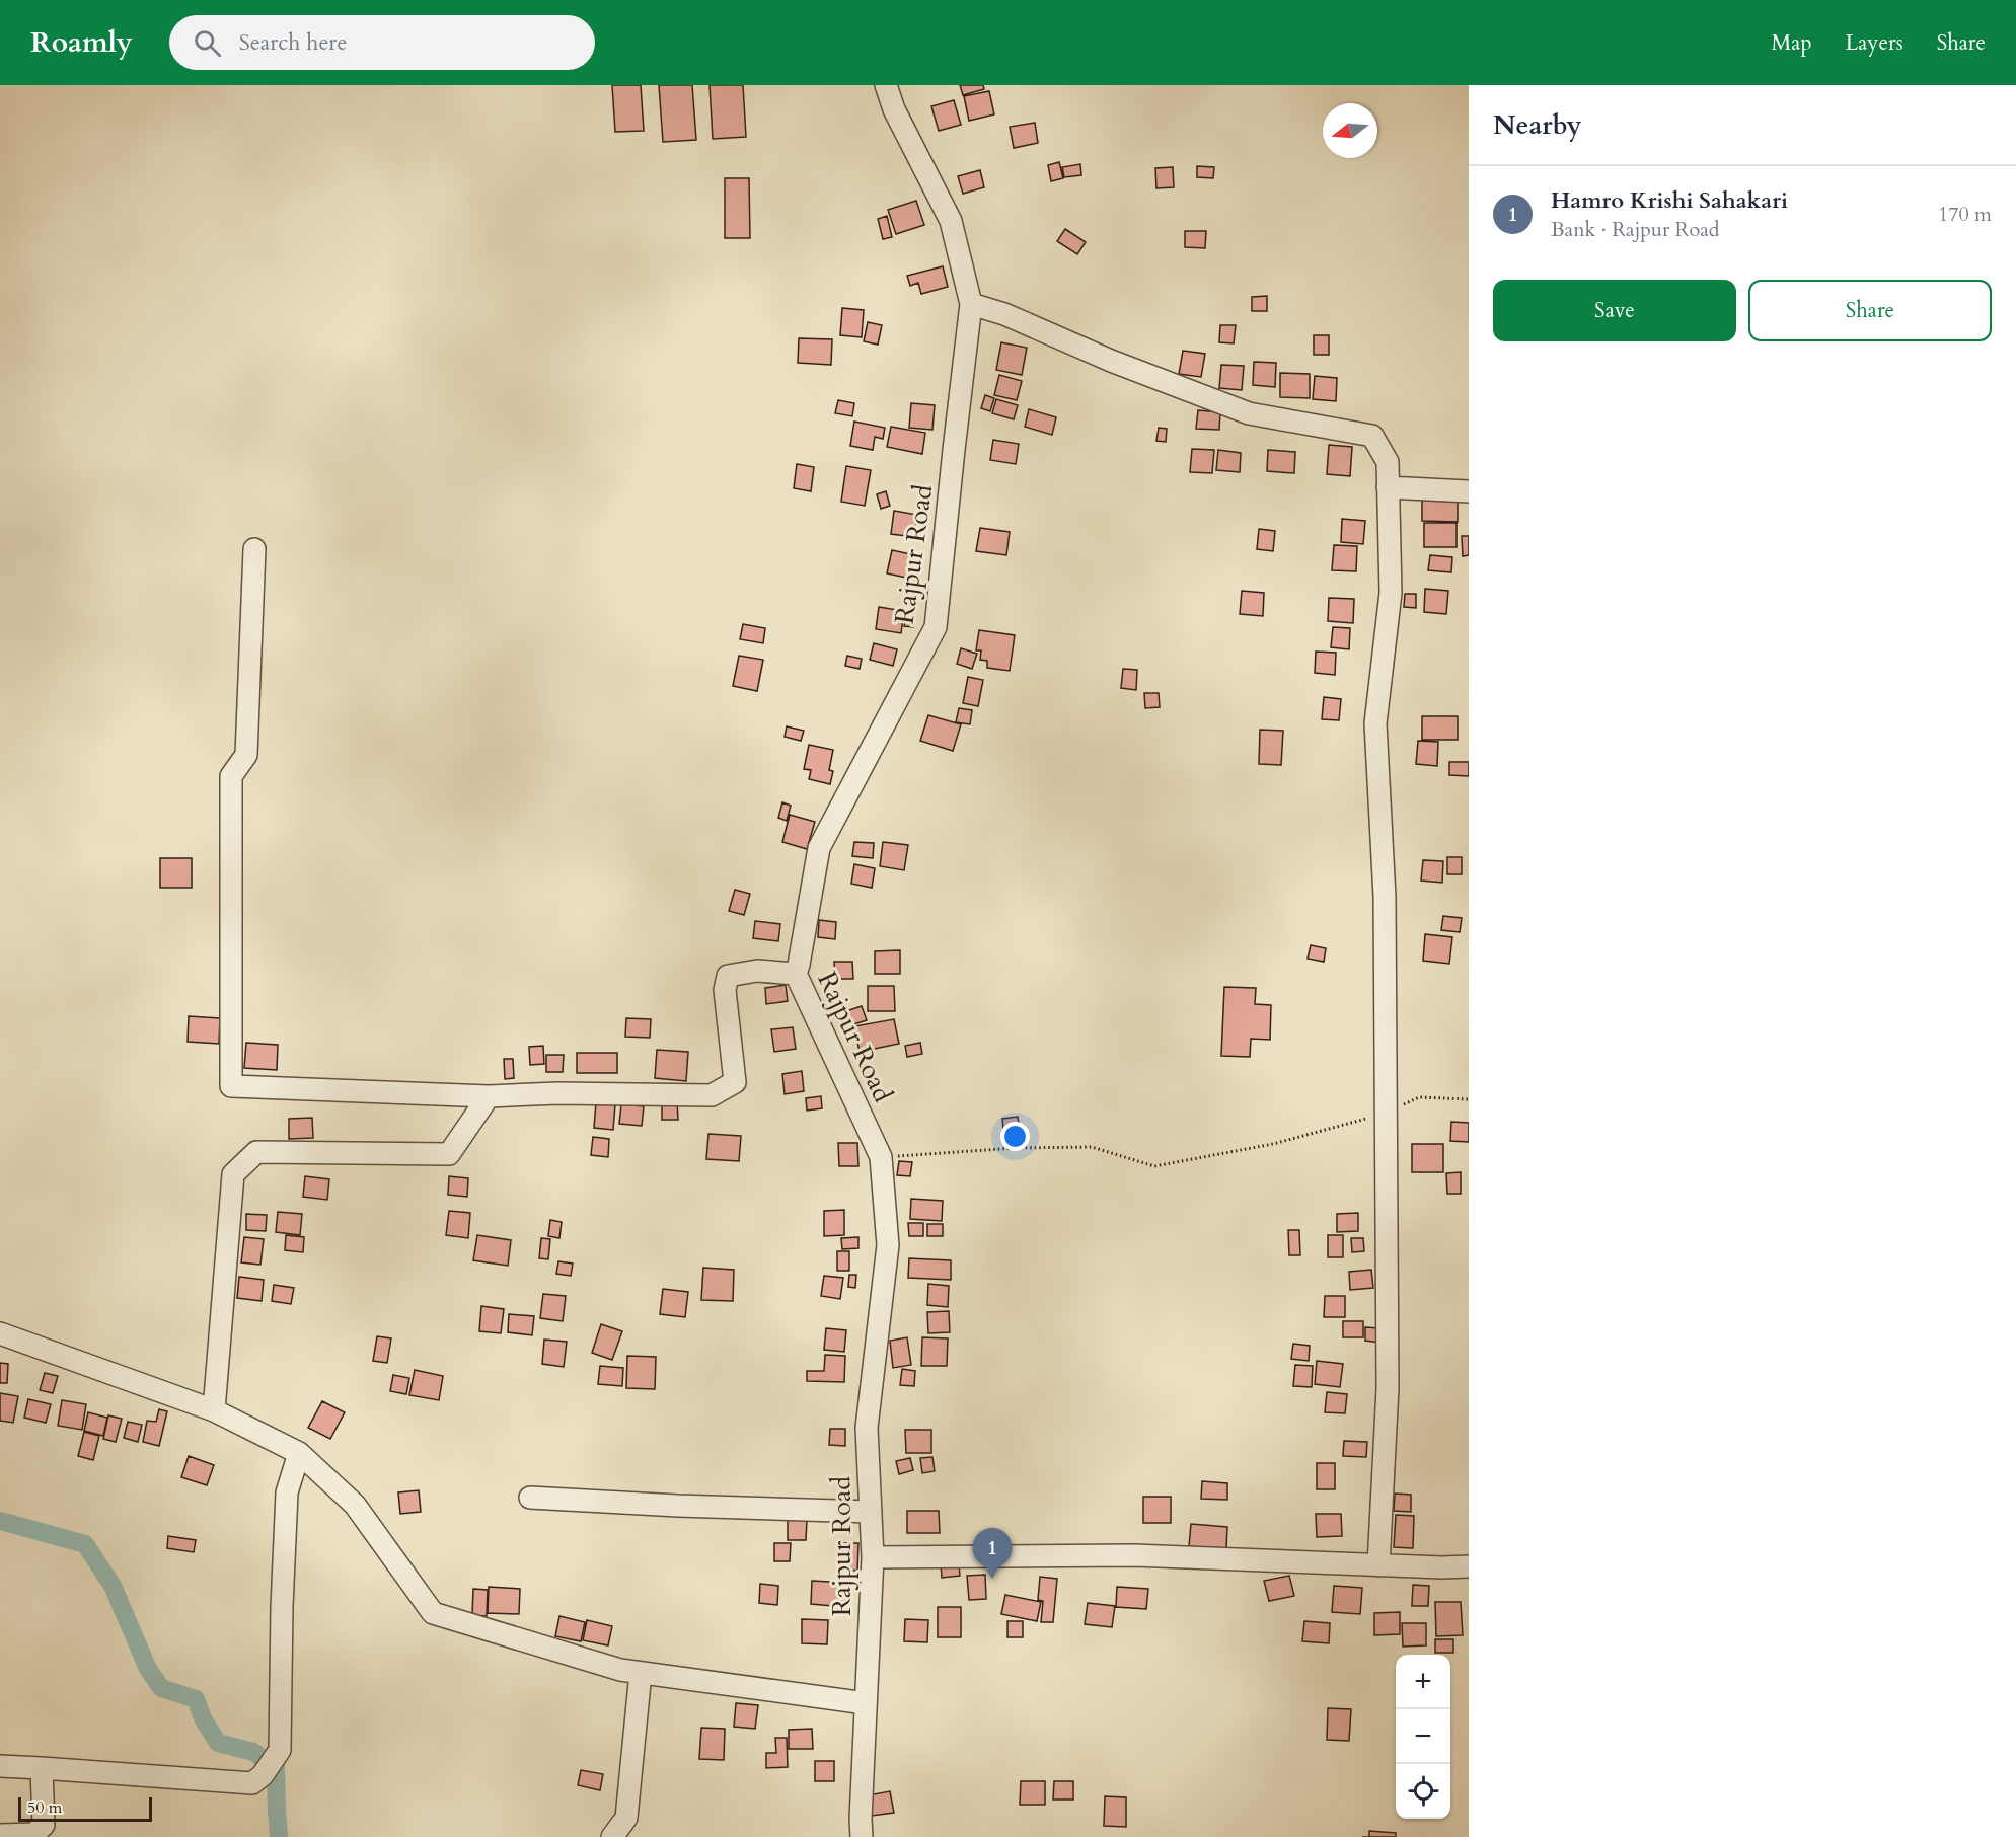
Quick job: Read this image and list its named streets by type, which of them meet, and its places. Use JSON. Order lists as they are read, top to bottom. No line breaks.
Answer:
{"streets":{"street":["Rajpur Road"]},"scale_bar":"50 m","north":"left","page":{"header":"Roamly","search":"Search here","nav":["Map","Layers","Share"],"heading":"Nearby","list":[{"mark":"1","name":"Hamro Krishi Sahakari","note":"Bank · Rajpur Road","value":"170 m"}],"buttons":["Save","Share"],"pins":"1","map_buttons":["+","−"],"scale":"50 m"}}
